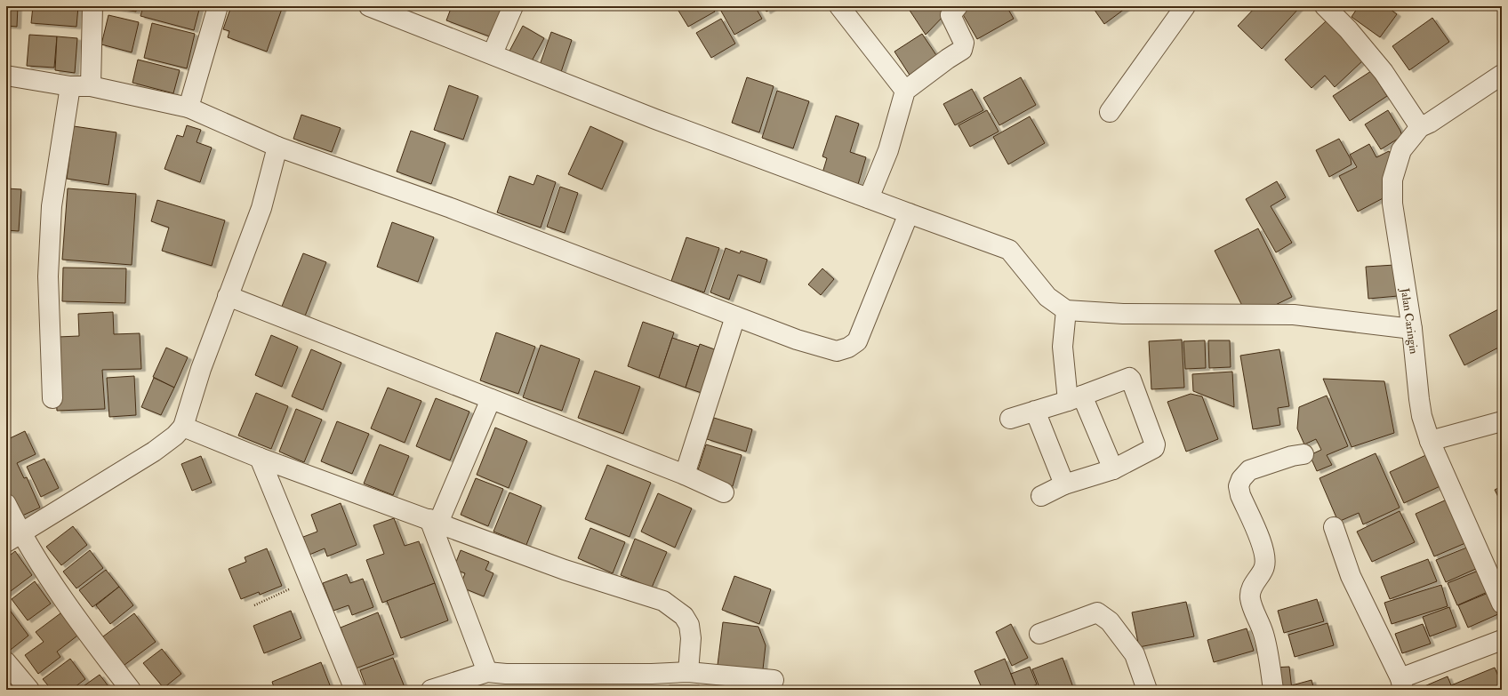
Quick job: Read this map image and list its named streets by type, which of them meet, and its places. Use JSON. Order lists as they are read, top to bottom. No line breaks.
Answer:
{"streets":{"street":["Jalan Caringin"]}}
